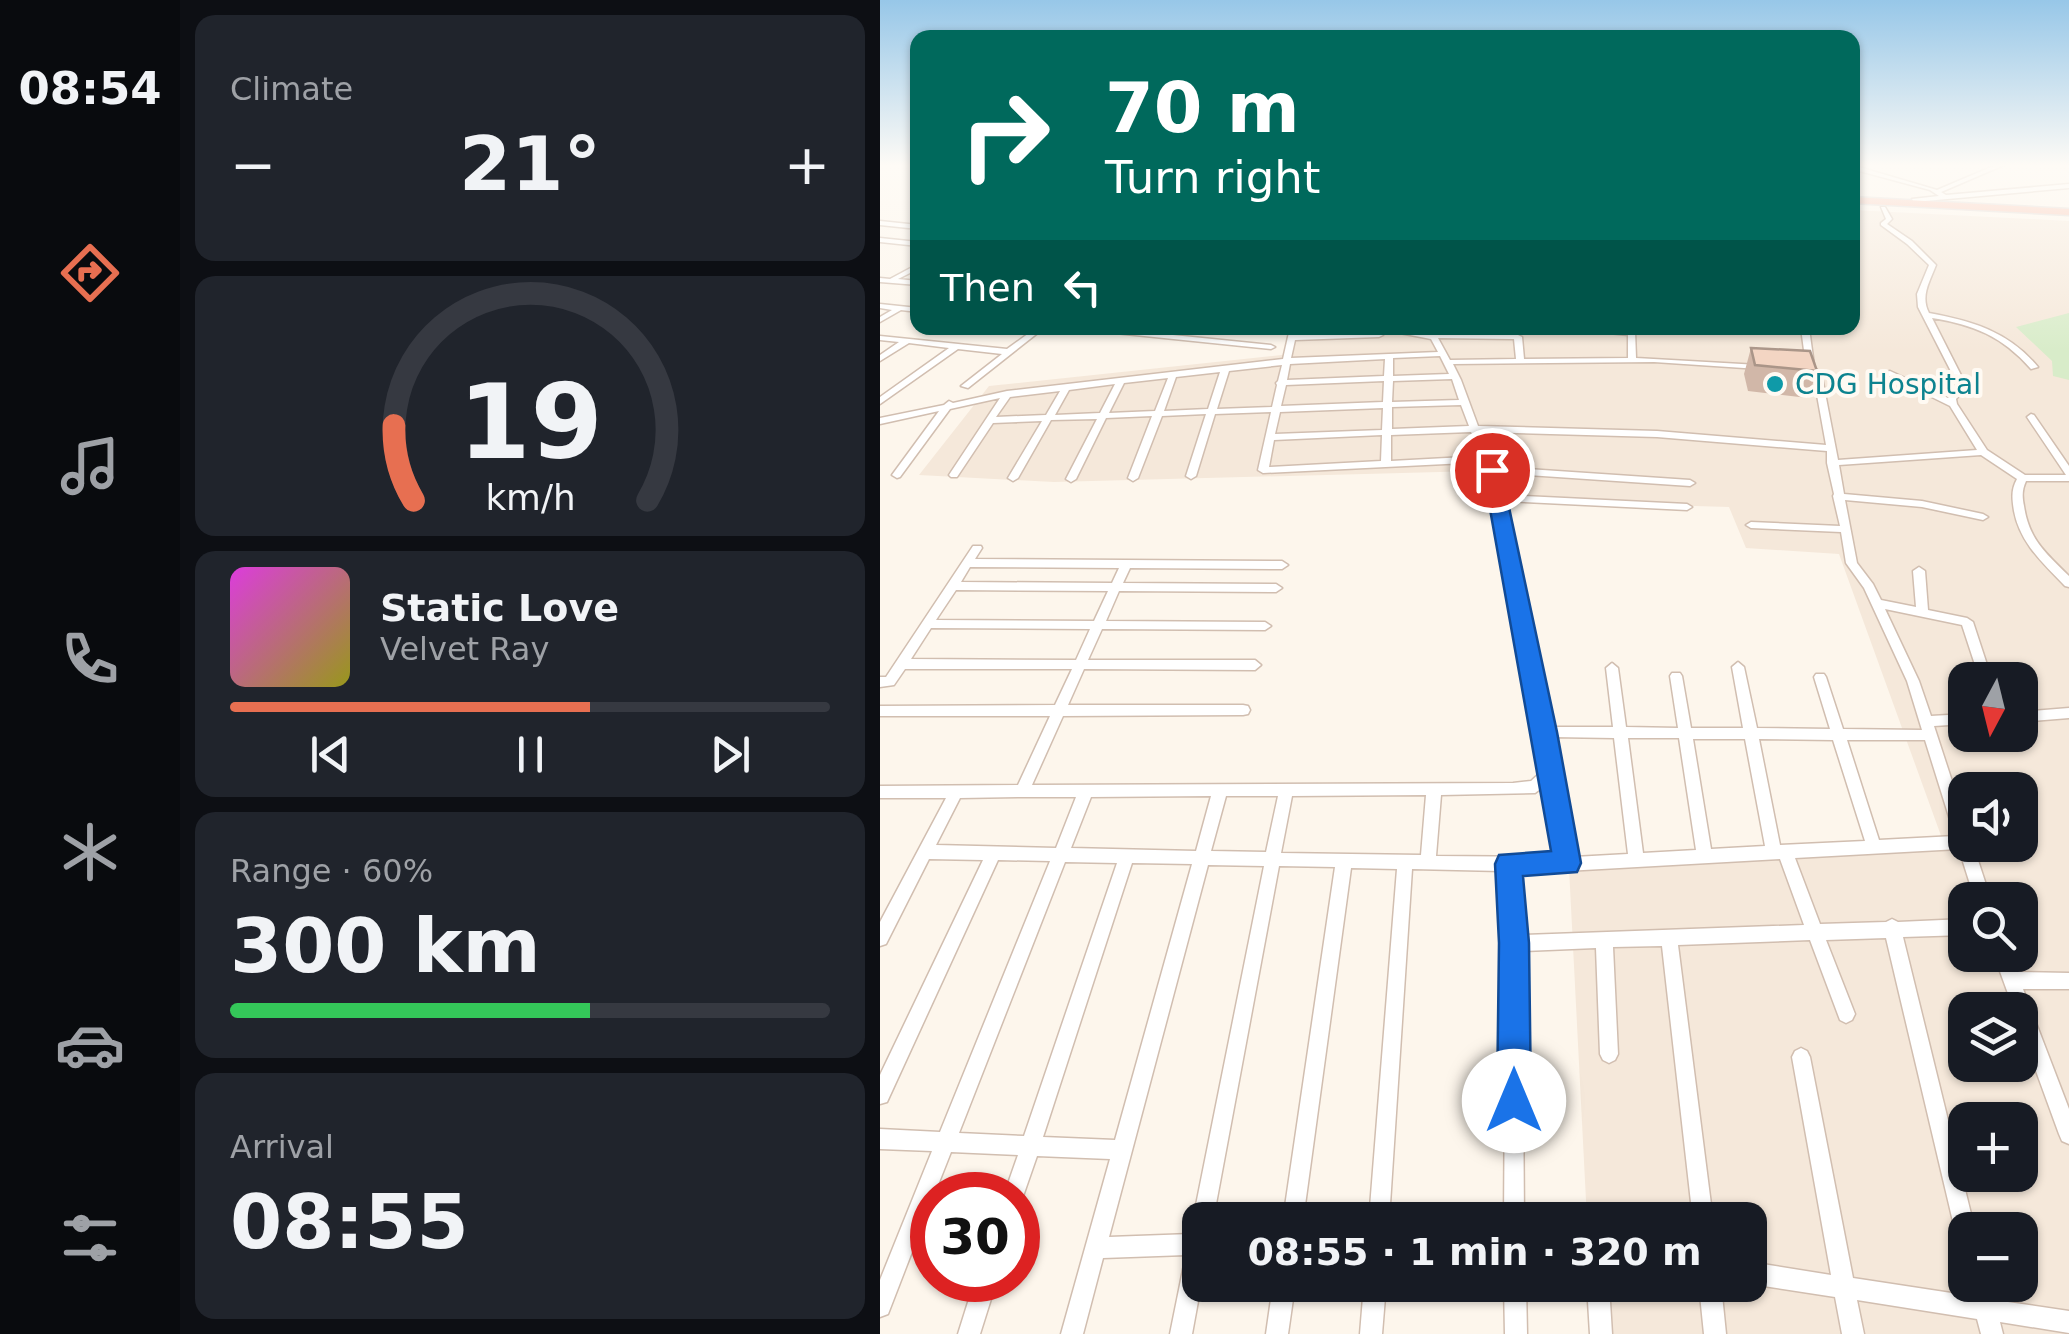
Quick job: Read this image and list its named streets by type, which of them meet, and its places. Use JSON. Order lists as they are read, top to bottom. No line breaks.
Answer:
{"places":["CDG Hospital"],"north":"bottom","page":{"tabs":"08:54","tile":["Climate",["Range · 60%","300 km"],["Arrival","08:55"]],"turn":["70 m","Turn right"],"heat":["−","21°","+"],"then":"Then","song":["Static Love","Velvet Ray"],"map_buttons":["+","−"],"limit":"30","trip":"08:55 · 1 min · 320 m","gauge":["19","km/h"]}}
